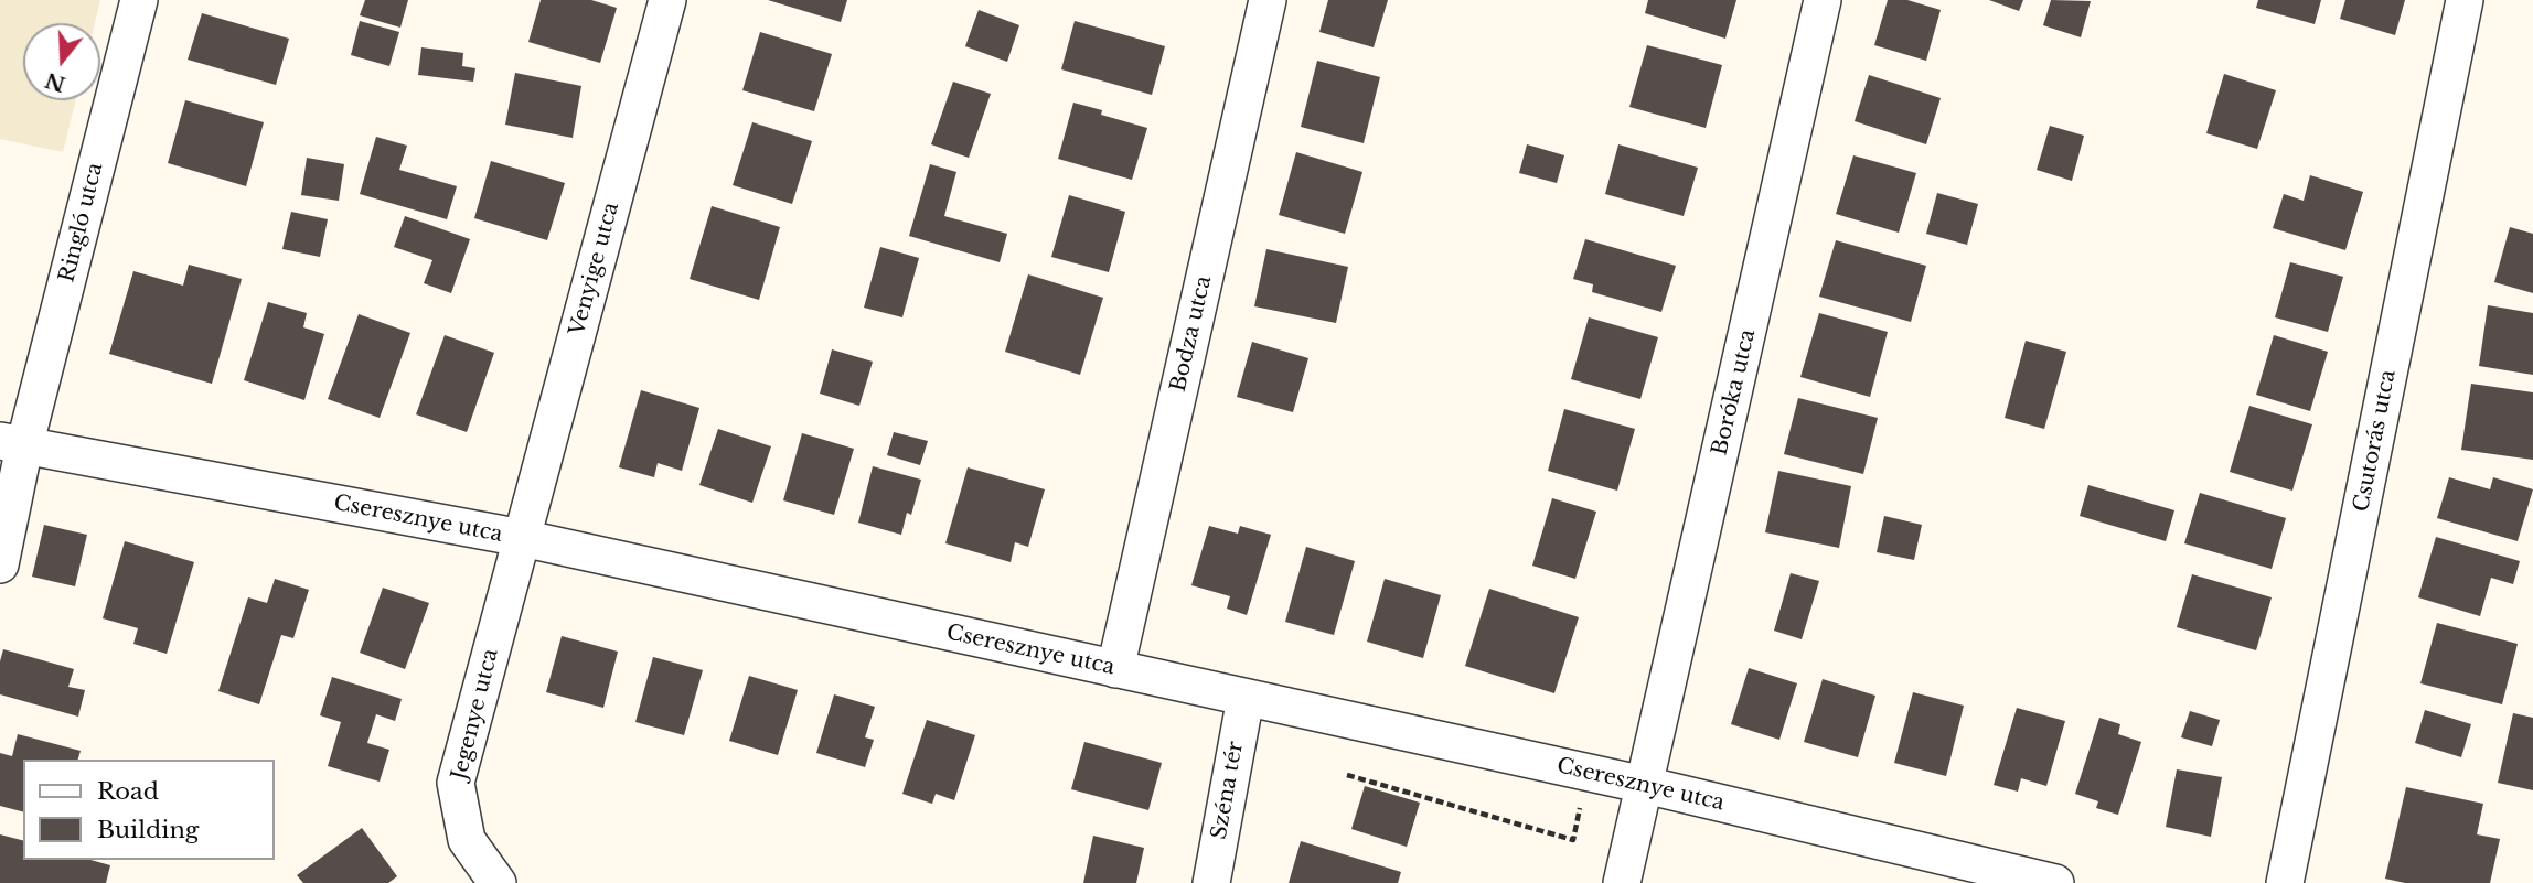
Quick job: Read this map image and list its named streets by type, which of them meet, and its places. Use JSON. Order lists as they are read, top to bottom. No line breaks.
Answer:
{"streets":{"street":["Ringló utca","Venyige utca","Bodza utca","Boróka utca","Csutorás utca","Cseresznye utca","Jegenye utca","Széna tér"]},"crossings":[["Ringló utca","Cseresznye utca"],["Venyige utca","Cseresznye utca"],["Venyige utca","Jegenye utca"],["Bodza utca","Cseresznye utca"],["Boróka utca","Cseresznye utca"],["Cseresznye utca","Jegenye utca"],["Cseresznye utca","Széna tér"]],"legend":["Road","Building"],"north":"bottom"}
